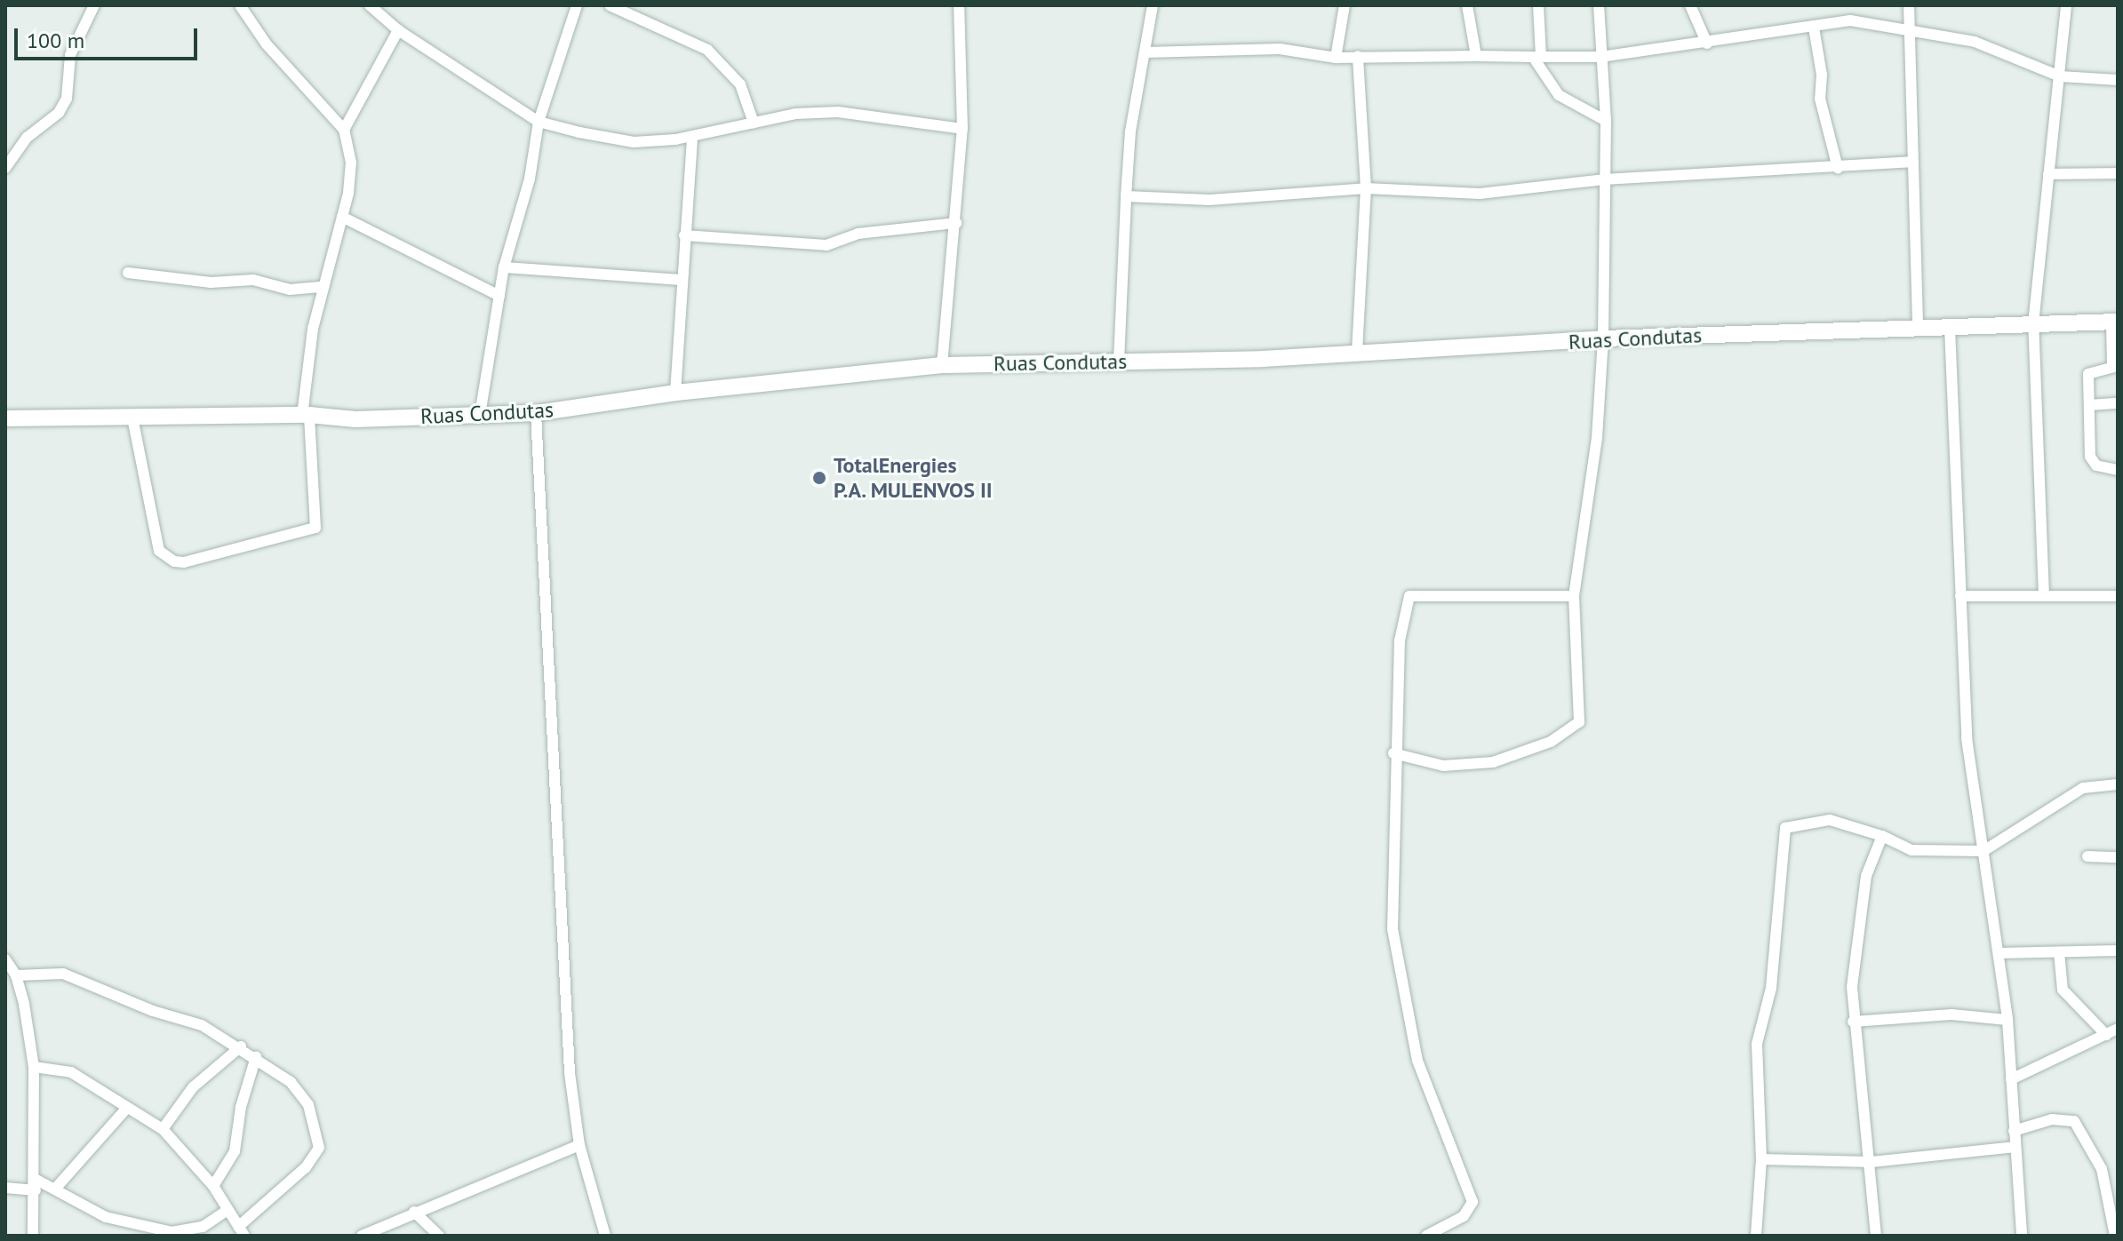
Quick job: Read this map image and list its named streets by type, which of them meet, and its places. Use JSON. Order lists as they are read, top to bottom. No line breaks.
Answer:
{"streets":{"street":["Ruas Condutas"]},"places":["TotalEnergies P.A. MULENVOS II"],"scale_bar":"100 m"}
